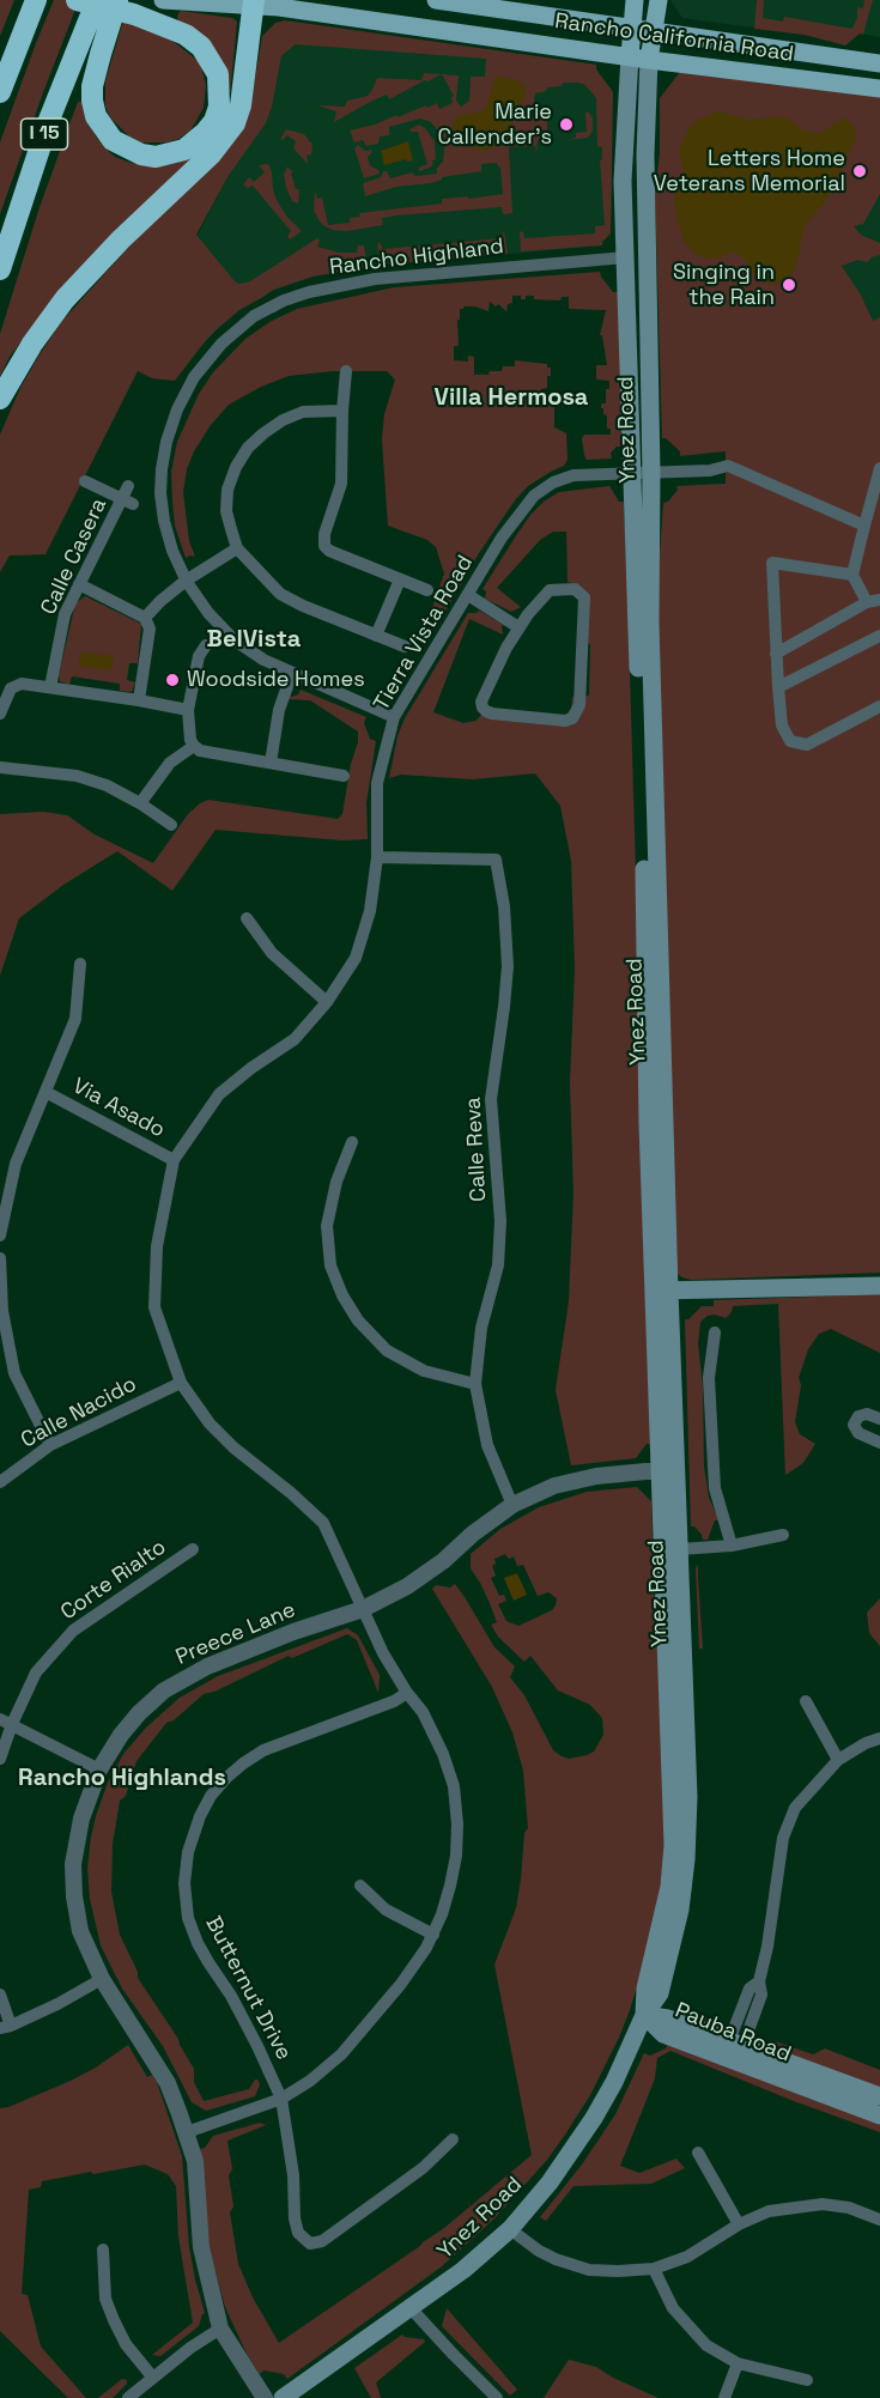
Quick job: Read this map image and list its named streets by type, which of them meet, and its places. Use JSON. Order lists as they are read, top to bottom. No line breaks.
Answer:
{"streets":{"highway":["I 15"],"main road":["Rancho California Road","Ynez Road","Pauba Road"],"street":["Rancho Highland","Calle Casera","Tierra Vista Road","Via Asado","Calle Reva","Calle Nacido","Corte Rialto","Preece Lane","Butternut Drive"]},"crossings":[["Rancho California Road","Ynez Road"],["Rancho Highland","Ynez Road"],["Rancho Highland","Tierra Vista Road"],["Ynez Road","Tierra Vista Road"],["Ynez Road","Preece Lane"],["Ynez Road","Pauba Road"],["Tierra Vista Road","Via Asado"],["Tierra Vista Road","Calle Reva"],["Tierra Vista Road","Calle Nacido"],["Tierra Vista Road","Preece Lane"],["Tierra Vista Road","Butternut Drive"],["Calle Reva","Preece Lane"]],"districts":["Villa Hermosa","BelVista","Rancho Highlands"],"places":["Marie Callender's","Letters Home Veterans Memorial","Singing in the Rain","Woodside Homes"]}
